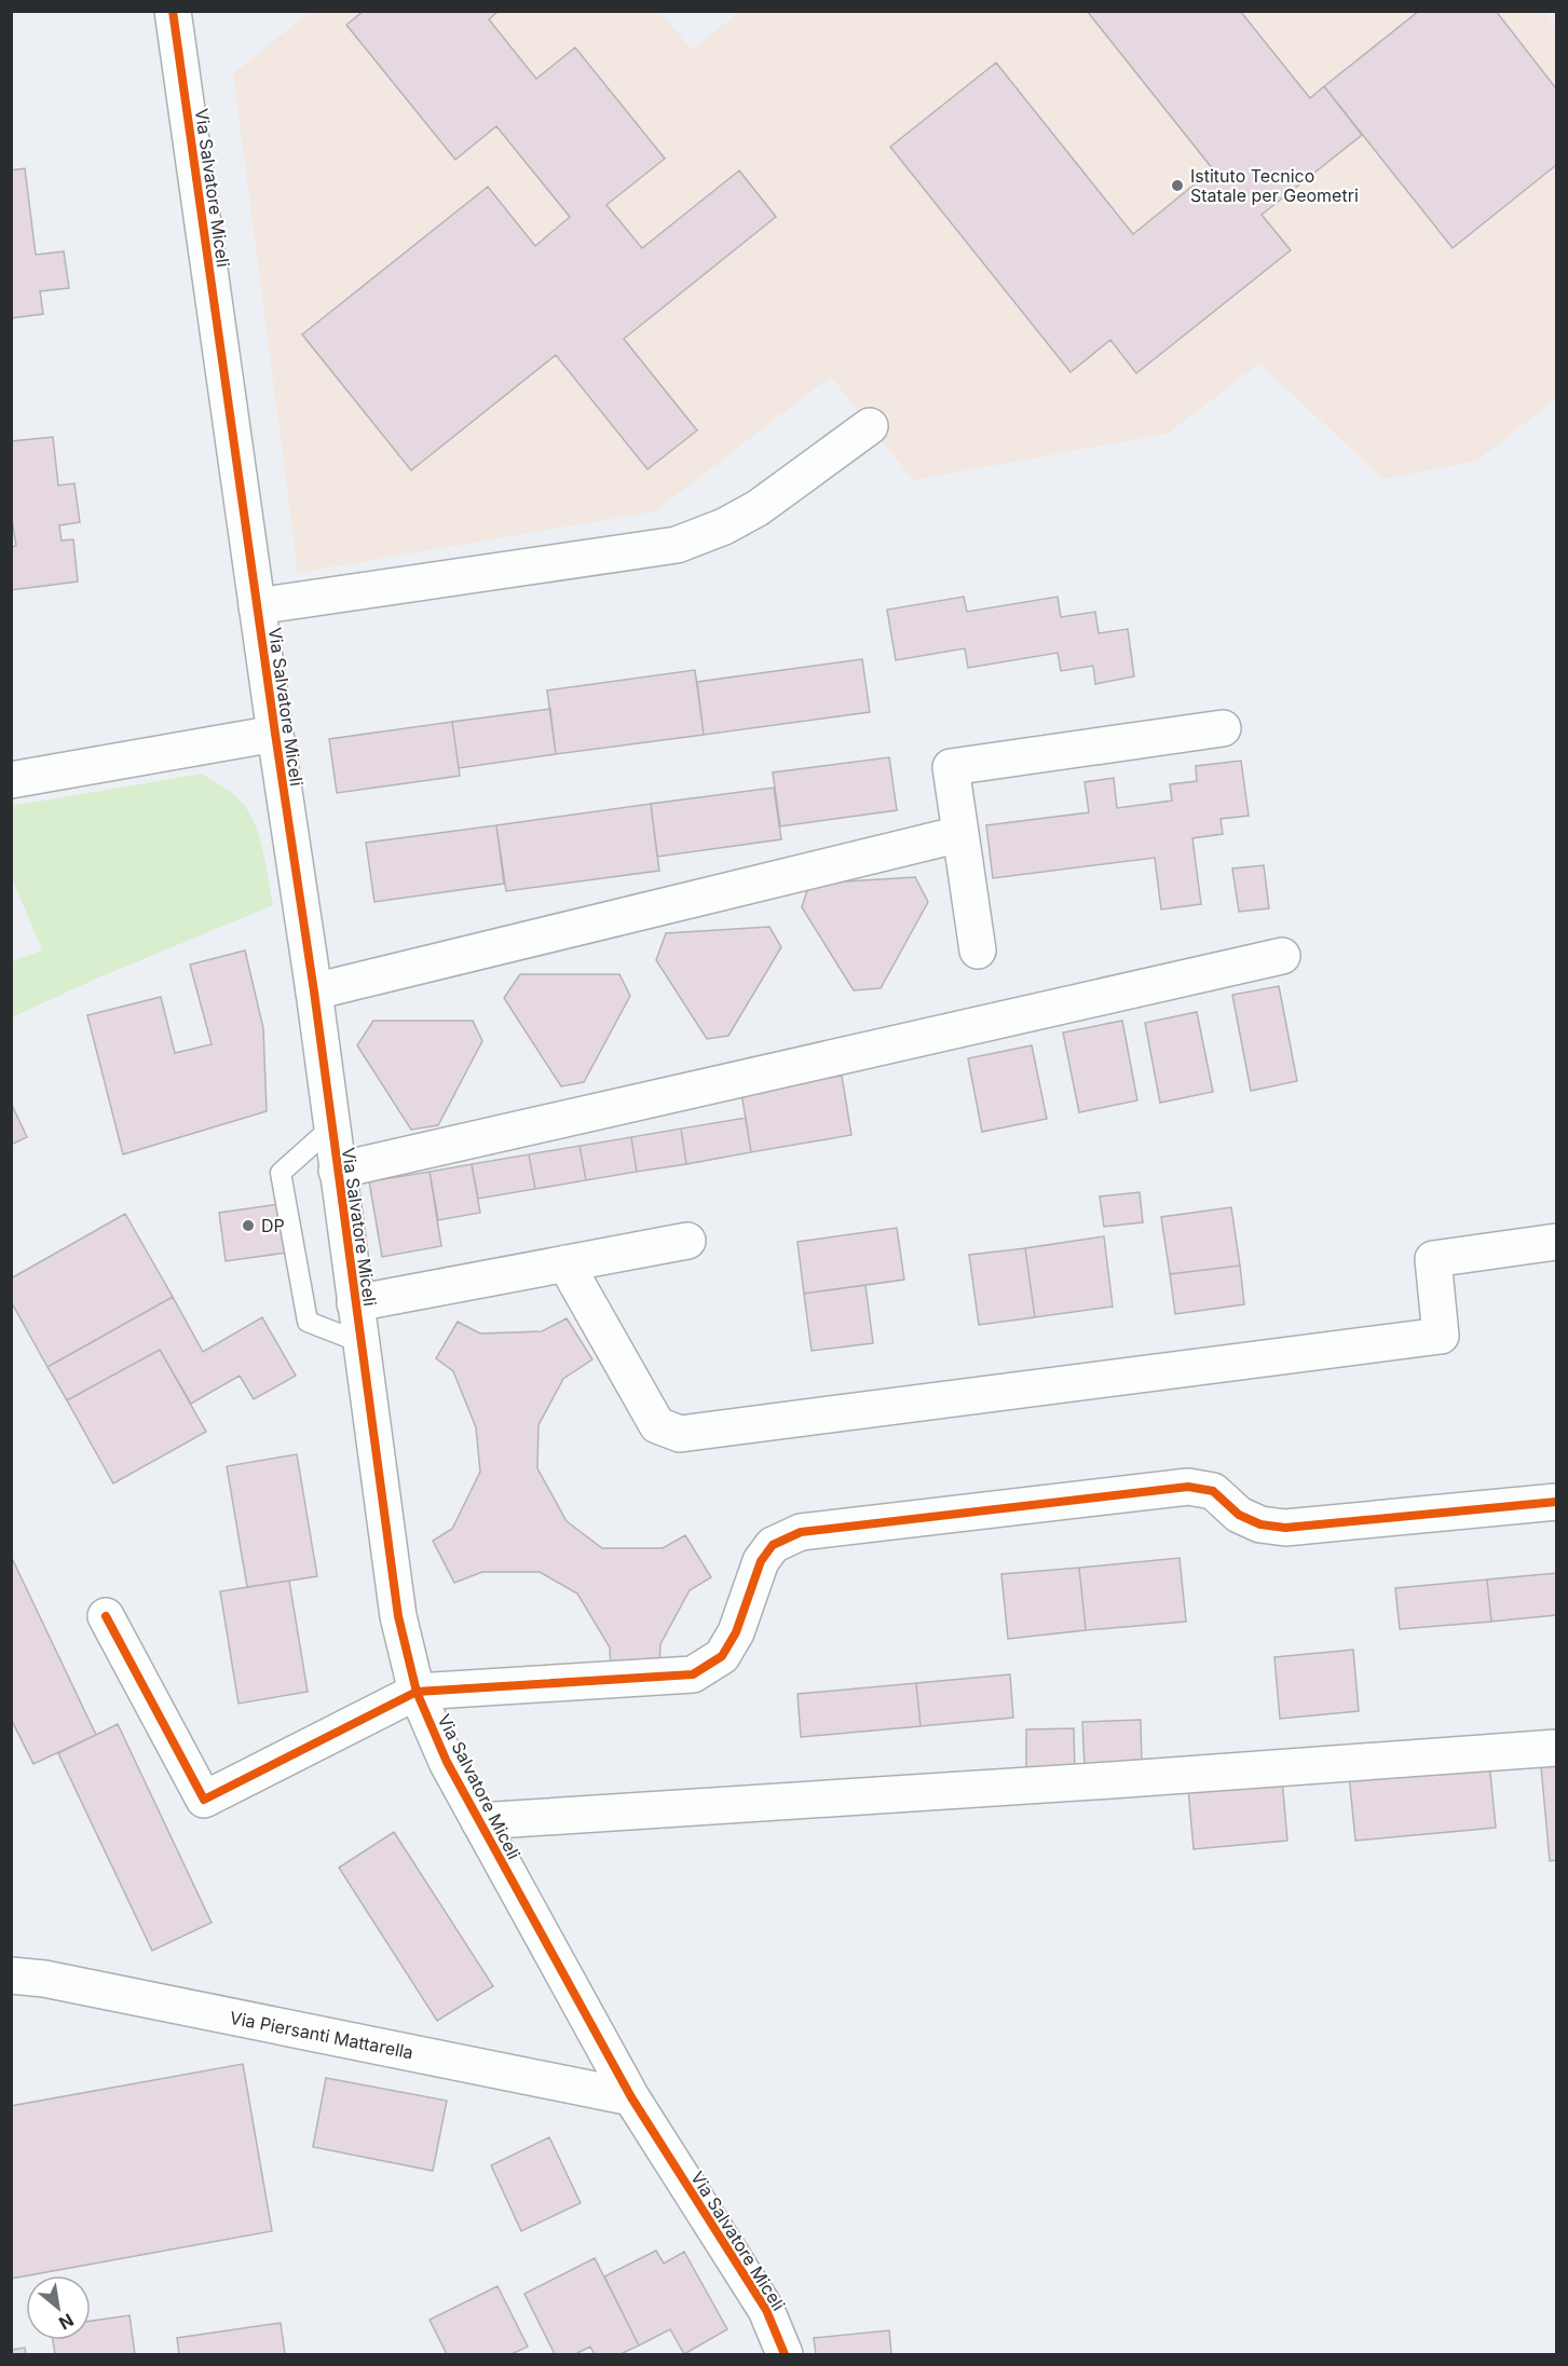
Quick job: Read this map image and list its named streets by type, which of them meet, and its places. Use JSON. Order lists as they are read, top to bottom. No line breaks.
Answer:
{"streets":{"street":["Via Salvatore Miceli","Via Piersanti Mattarella"]},"crossings":[["Via Salvatore Miceli","Via Piersanti Mattarella"]],"places":["Istituto Tecnico Statale per Geometri","DP"],"north":"bottom right"}
